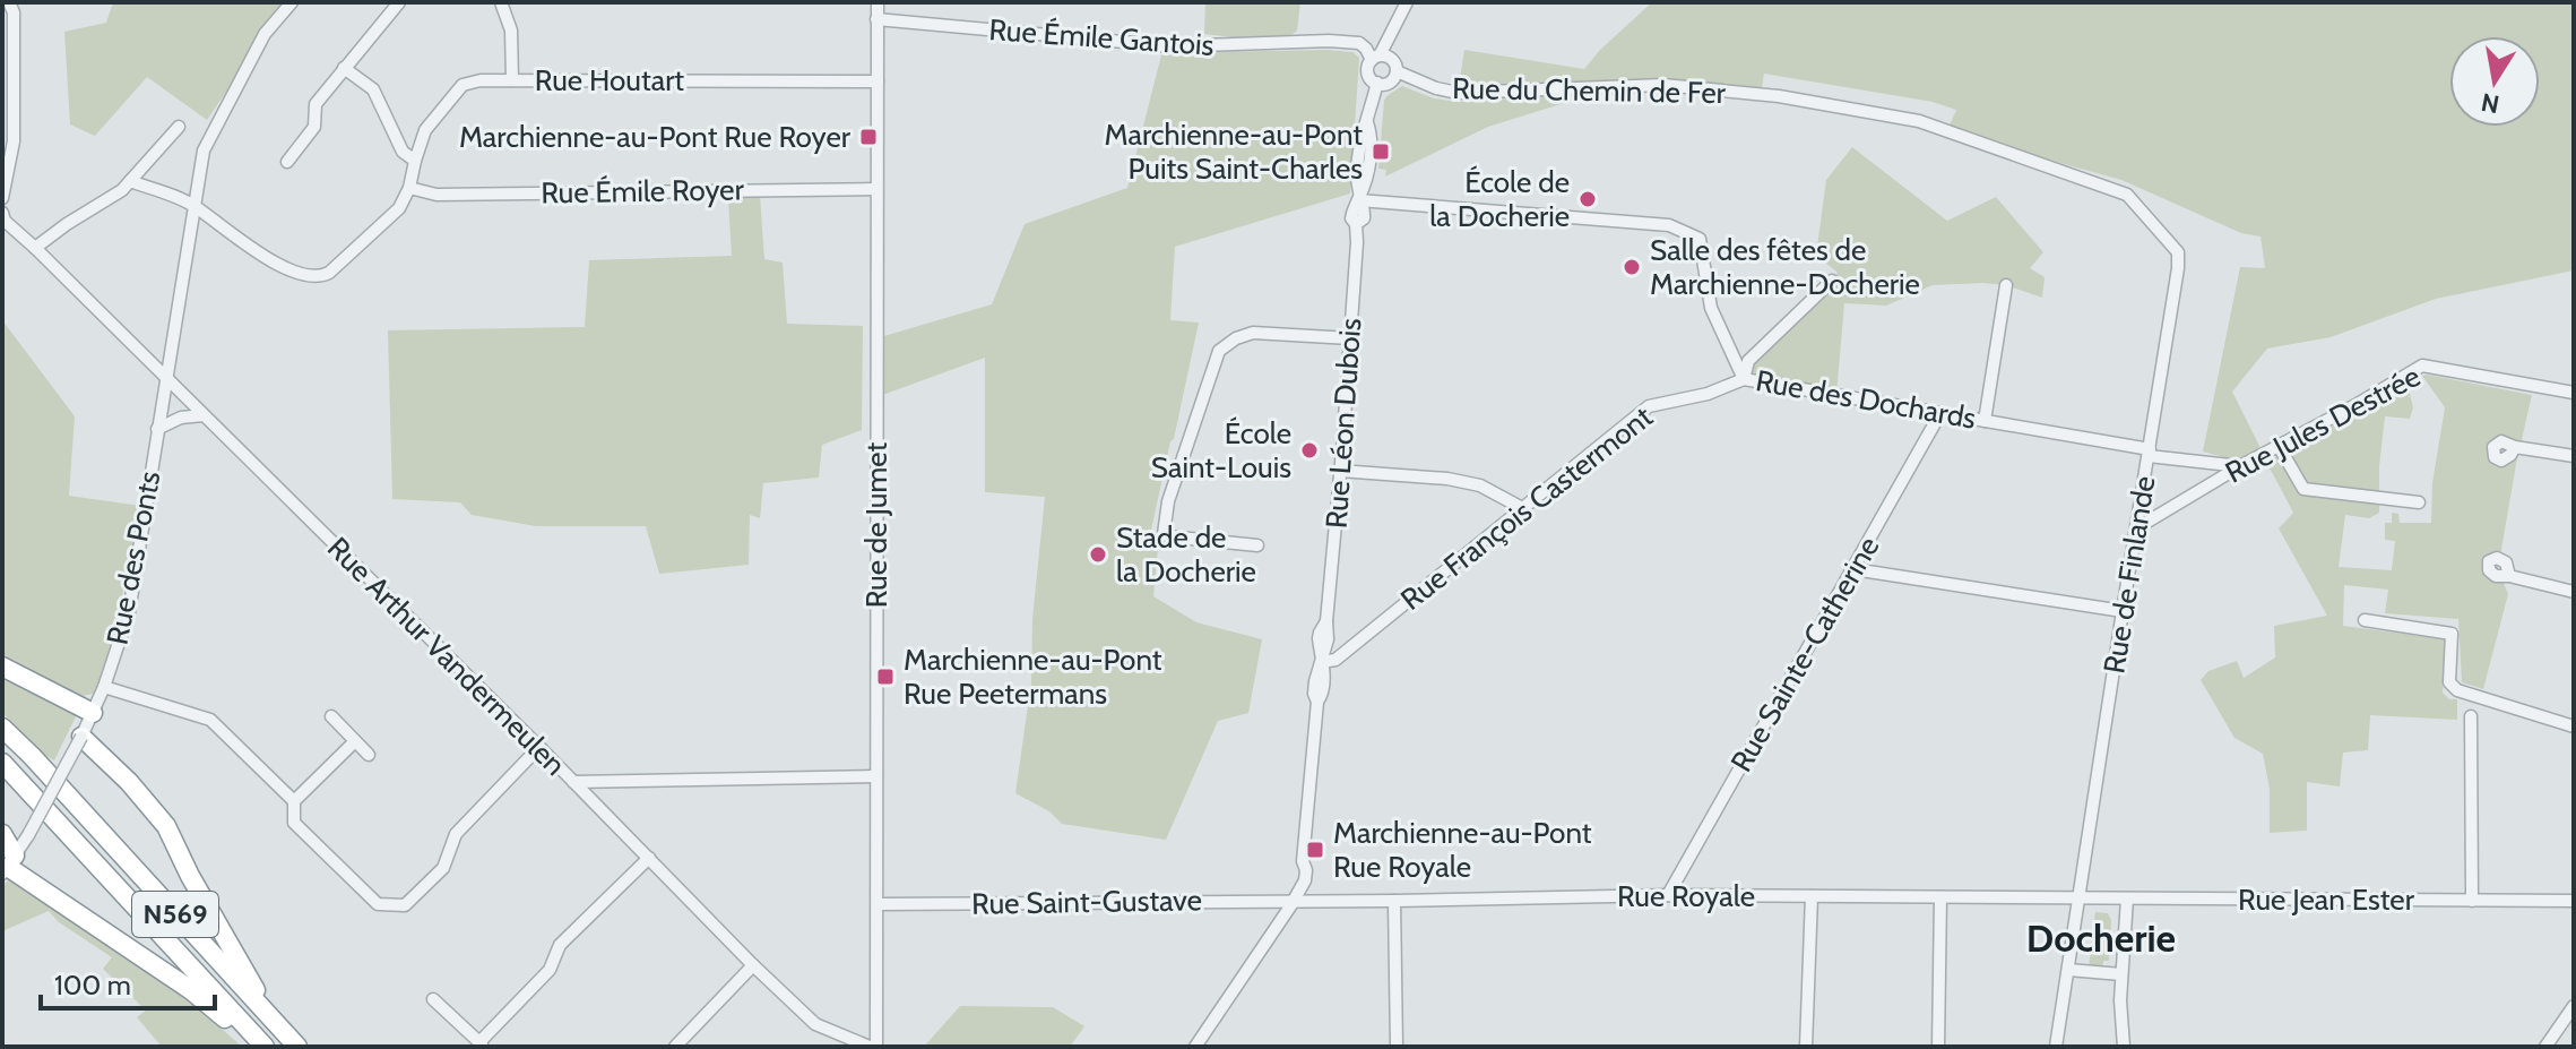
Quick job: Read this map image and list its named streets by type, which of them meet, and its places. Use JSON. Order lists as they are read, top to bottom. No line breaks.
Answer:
{"streets":{"highway":["N569"],"street":["Rue Émile Gantois","Rue Houtart","Rue du Chemin de Fer","Rue Émile Royer","Rue des Dochards","Rue Léon Dubois","Rue Jules Destrée","Rue François Castermont","Rue de Jumet","Rue des Ponts","Rue de Finlande","Rue Sainte-Catherine","Rue Arthur Vandermeulen","Rue Royale","Rue Jean Ester","Rue Saint-Gustave"]},"crossings":[["Rue Émile Gantois","Rue du Chemin de Fer"],["Rue Émile Gantois","Rue Léon Dubois"],["Rue Émile Gantois","Rue de Jumet"],["Rue Houtart","Rue Émile Royer"],["Rue Houtart","Rue de Jumet"],["Rue du Chemin de Fer","Rue Léon Dubois"],["Rue du Chemin de Fer","Rue de Finlande"],["Rue Émile Royer","Rue de Jumet"],["Rue des Dochards","Rue Léon Dubois"],["Rue des Dochards","Rue Jules Destrée"],["Rue des Dochards","Rue François Castermont"],["Rue des Dochards","Rue de Finlande"],["Rue des Dochards","Rue Sainte-Catherine"],["Rue Léon Dubois","Rue François Castermont"],["Rue Léon Dubois","Rue Royale"],["Rue Léon Dubois","Rue Saint-Gustave"],["Rue Jules Destrée","Rue de Finlande"],["Rue de Jumet","Rue Saint-Gustave"],["Rue des Ponts","Rue Arthur Vandermeulen"],["Rue de Finlande","Rue Royale"],["Rue de Finlande","Rue Jean Ester"],["Rue Sainte-Catherine","Rue Royale"],["Rue Royale","Rue Jean Ester"],["Rue Royale","Rue Saint-Gustave"]],"districts":["Docherie"],"places":{"transit":["Marchienne-au-Pont Rue Royer","Marchienne-au-Pont Puits Saint-Charles","Marchienne-au-Pont Rue Peetermans","Marchienne-au-Pont Rue Royale"],"other":["École de la Docherie","Salle des fêtes de Marchienne-Docherie","École Saint-Louis","Stade de la Docherie"]},"scale_bar":"100 m","north":"bottom"}
